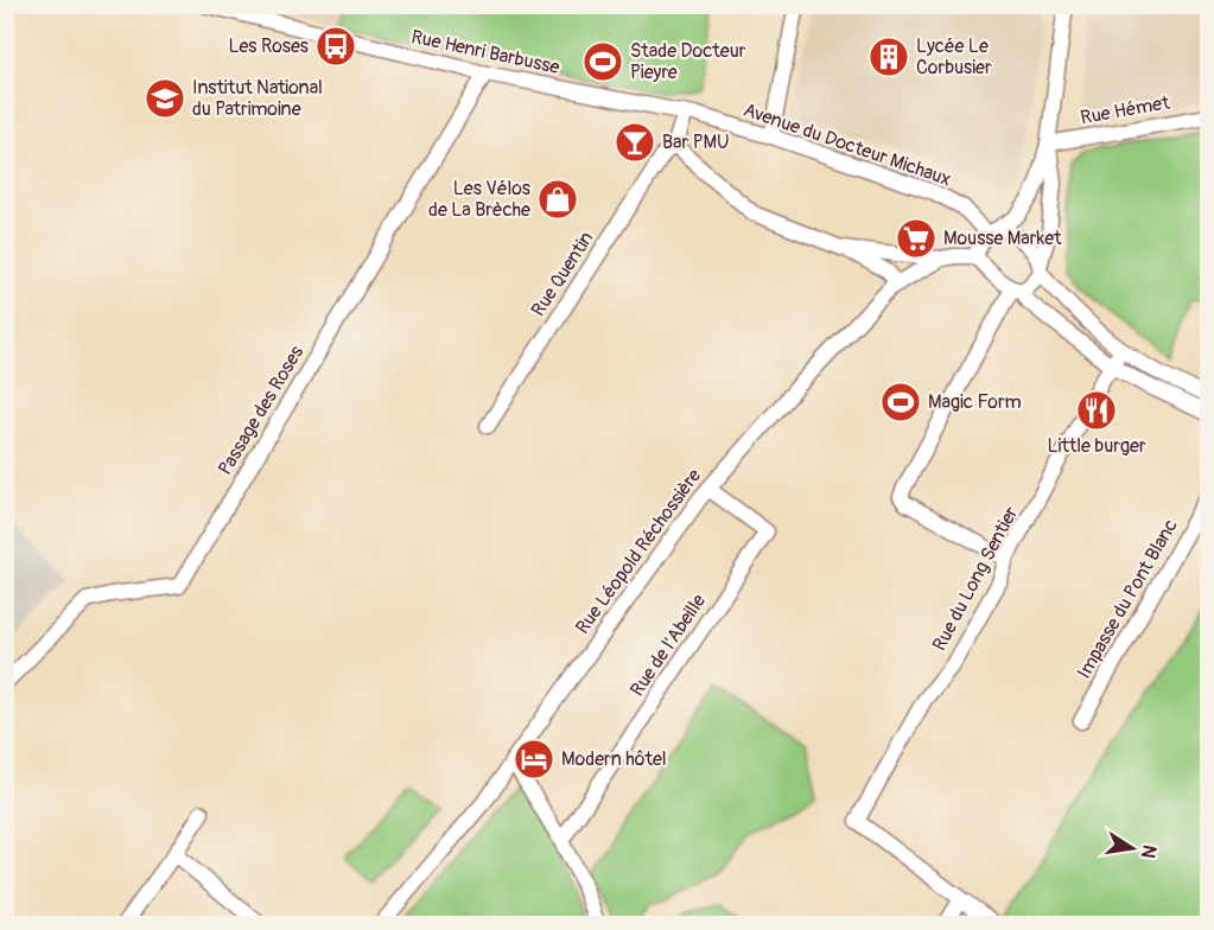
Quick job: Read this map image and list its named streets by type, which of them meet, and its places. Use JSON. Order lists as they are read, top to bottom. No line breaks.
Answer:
{"streets":{"street":["Rue Henri Barbusse","Rue Hémet","Avenue du Docteur Michaux","Rue Quentin","Passage des Roses","Rue Léopold Réchossière","Rue du Long Sentier","Impasse du Pont Blanc","Rue de l'Abeille"]},"crossings":[["Rue Henri Barbusse","Avenue du Docteur Michaux"],["Rue Henri Barbusse","Passage des Roses"],["Avenue du Docteur Michaux","Rue Léopold Réchossière"],["Rue Léopold Réchossière","Rue de l'Abeille"]],"places":{"bus stop":["Les Roses"],"building":["Lycée Le Corbusier"],"sports":["Stade Docteur Pieyre","Magic Form"],"school or university":["Institut National du Patrimoine"],"bar":["Bar PMU"],"shop":["Les Vélos de La Brèche"],"supermarket":["Mousse Market"],"restaurant":["Little burger"],"hotel":["Modern hôtel"]},"north":"right"}
